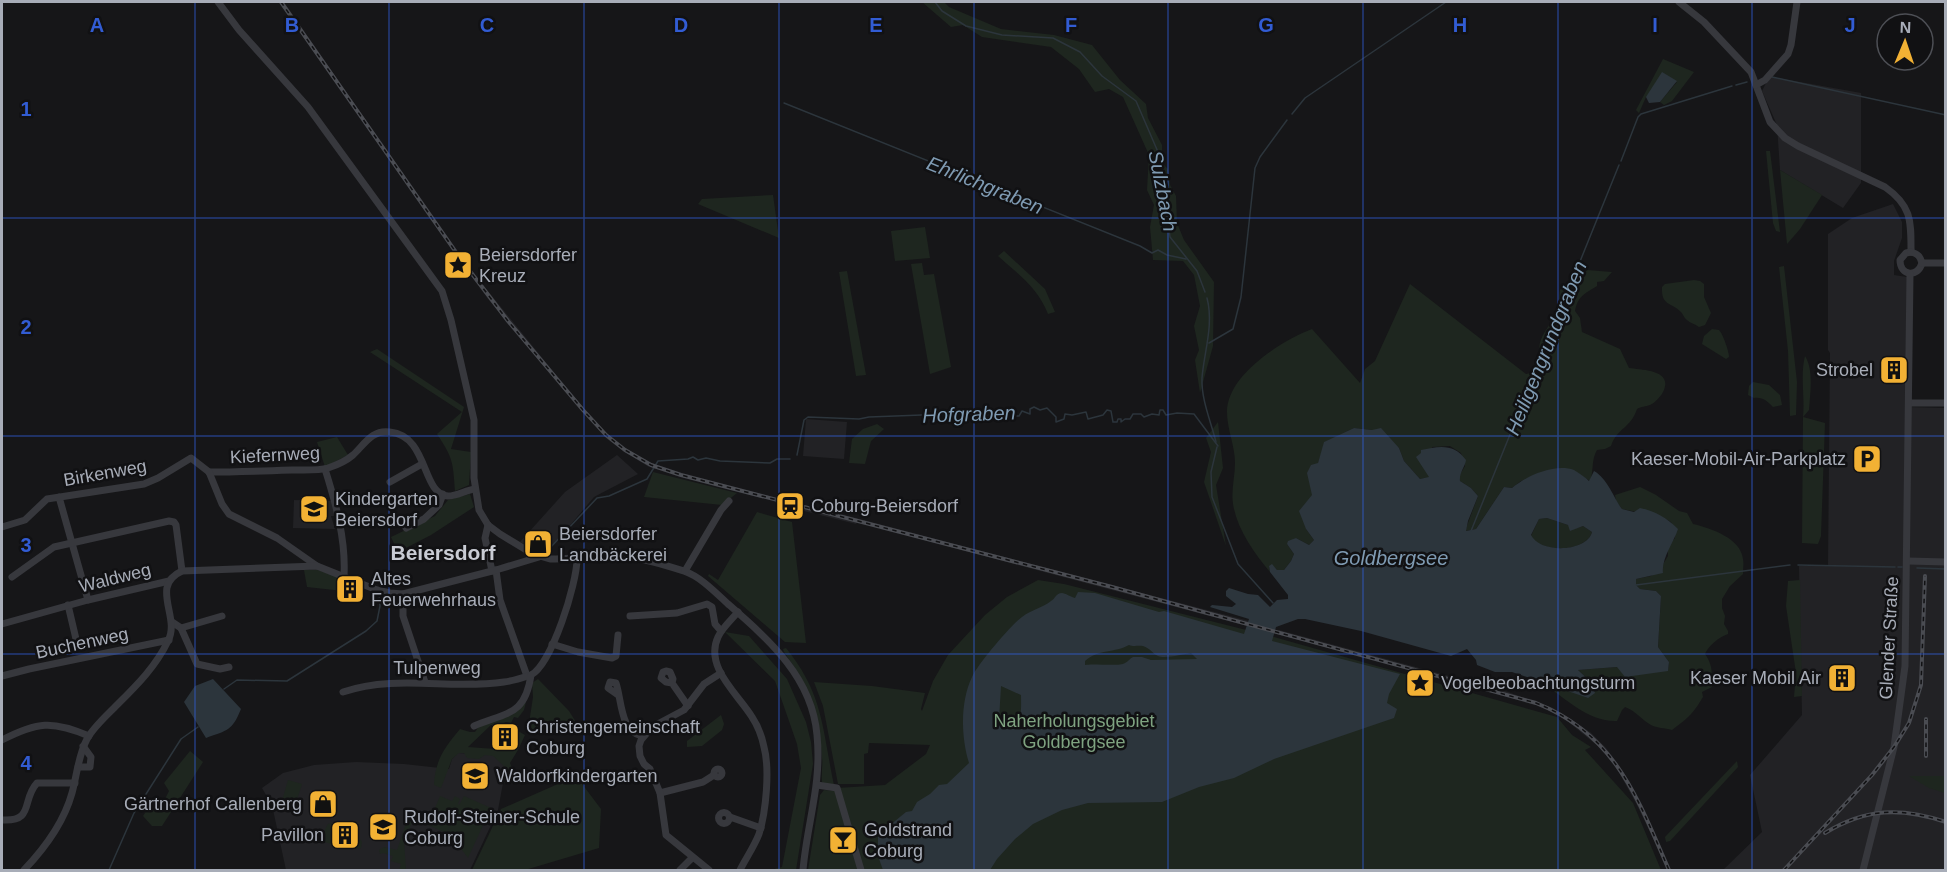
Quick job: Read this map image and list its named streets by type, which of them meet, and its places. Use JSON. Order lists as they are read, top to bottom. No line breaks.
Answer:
{"streets":{"street":["Kiefernweg","Birkenweg","Waldweg","Glender Straße","Buchenweg","Tulpenweg"]},"crossings":[["Kiefernweg","Birkenweg"]],"districts":["Beiersdorf"],"water":["Ehrlichgraben","Sulzbach","Heiligengrundgraben","Hofgraben","Goldbergsee"],"parks":["Naherholungsgebiet Goldbergsee"],"places":{"place":["Beiersdorfer Kreuz","Vogelbeobachtungsturm"],"building":["Strobel","Altes Feuerwehrhaus","Kaeser Mobil Air","Christengemeinschaft Coburg","Pavillon"],"parking":["Kaeser-Mobil-Air-Parkplatz"],"station":["Coburg-Beiersdorf"],"school or university":["Kindergarten Beiersdorf","Waldorfkindergarten","Rudolf-Steiner-Schule Coburg"],"shop":["Beiersdorfer Landbäckerei","Gärtnerhof Callenberg"],"bar":["Goldstrand Coburg"]},"north":"top","grid":{"columns":["A","B","C","D","E","F","G","H","I","J"],"rows":["1","2","3","4"]}}
